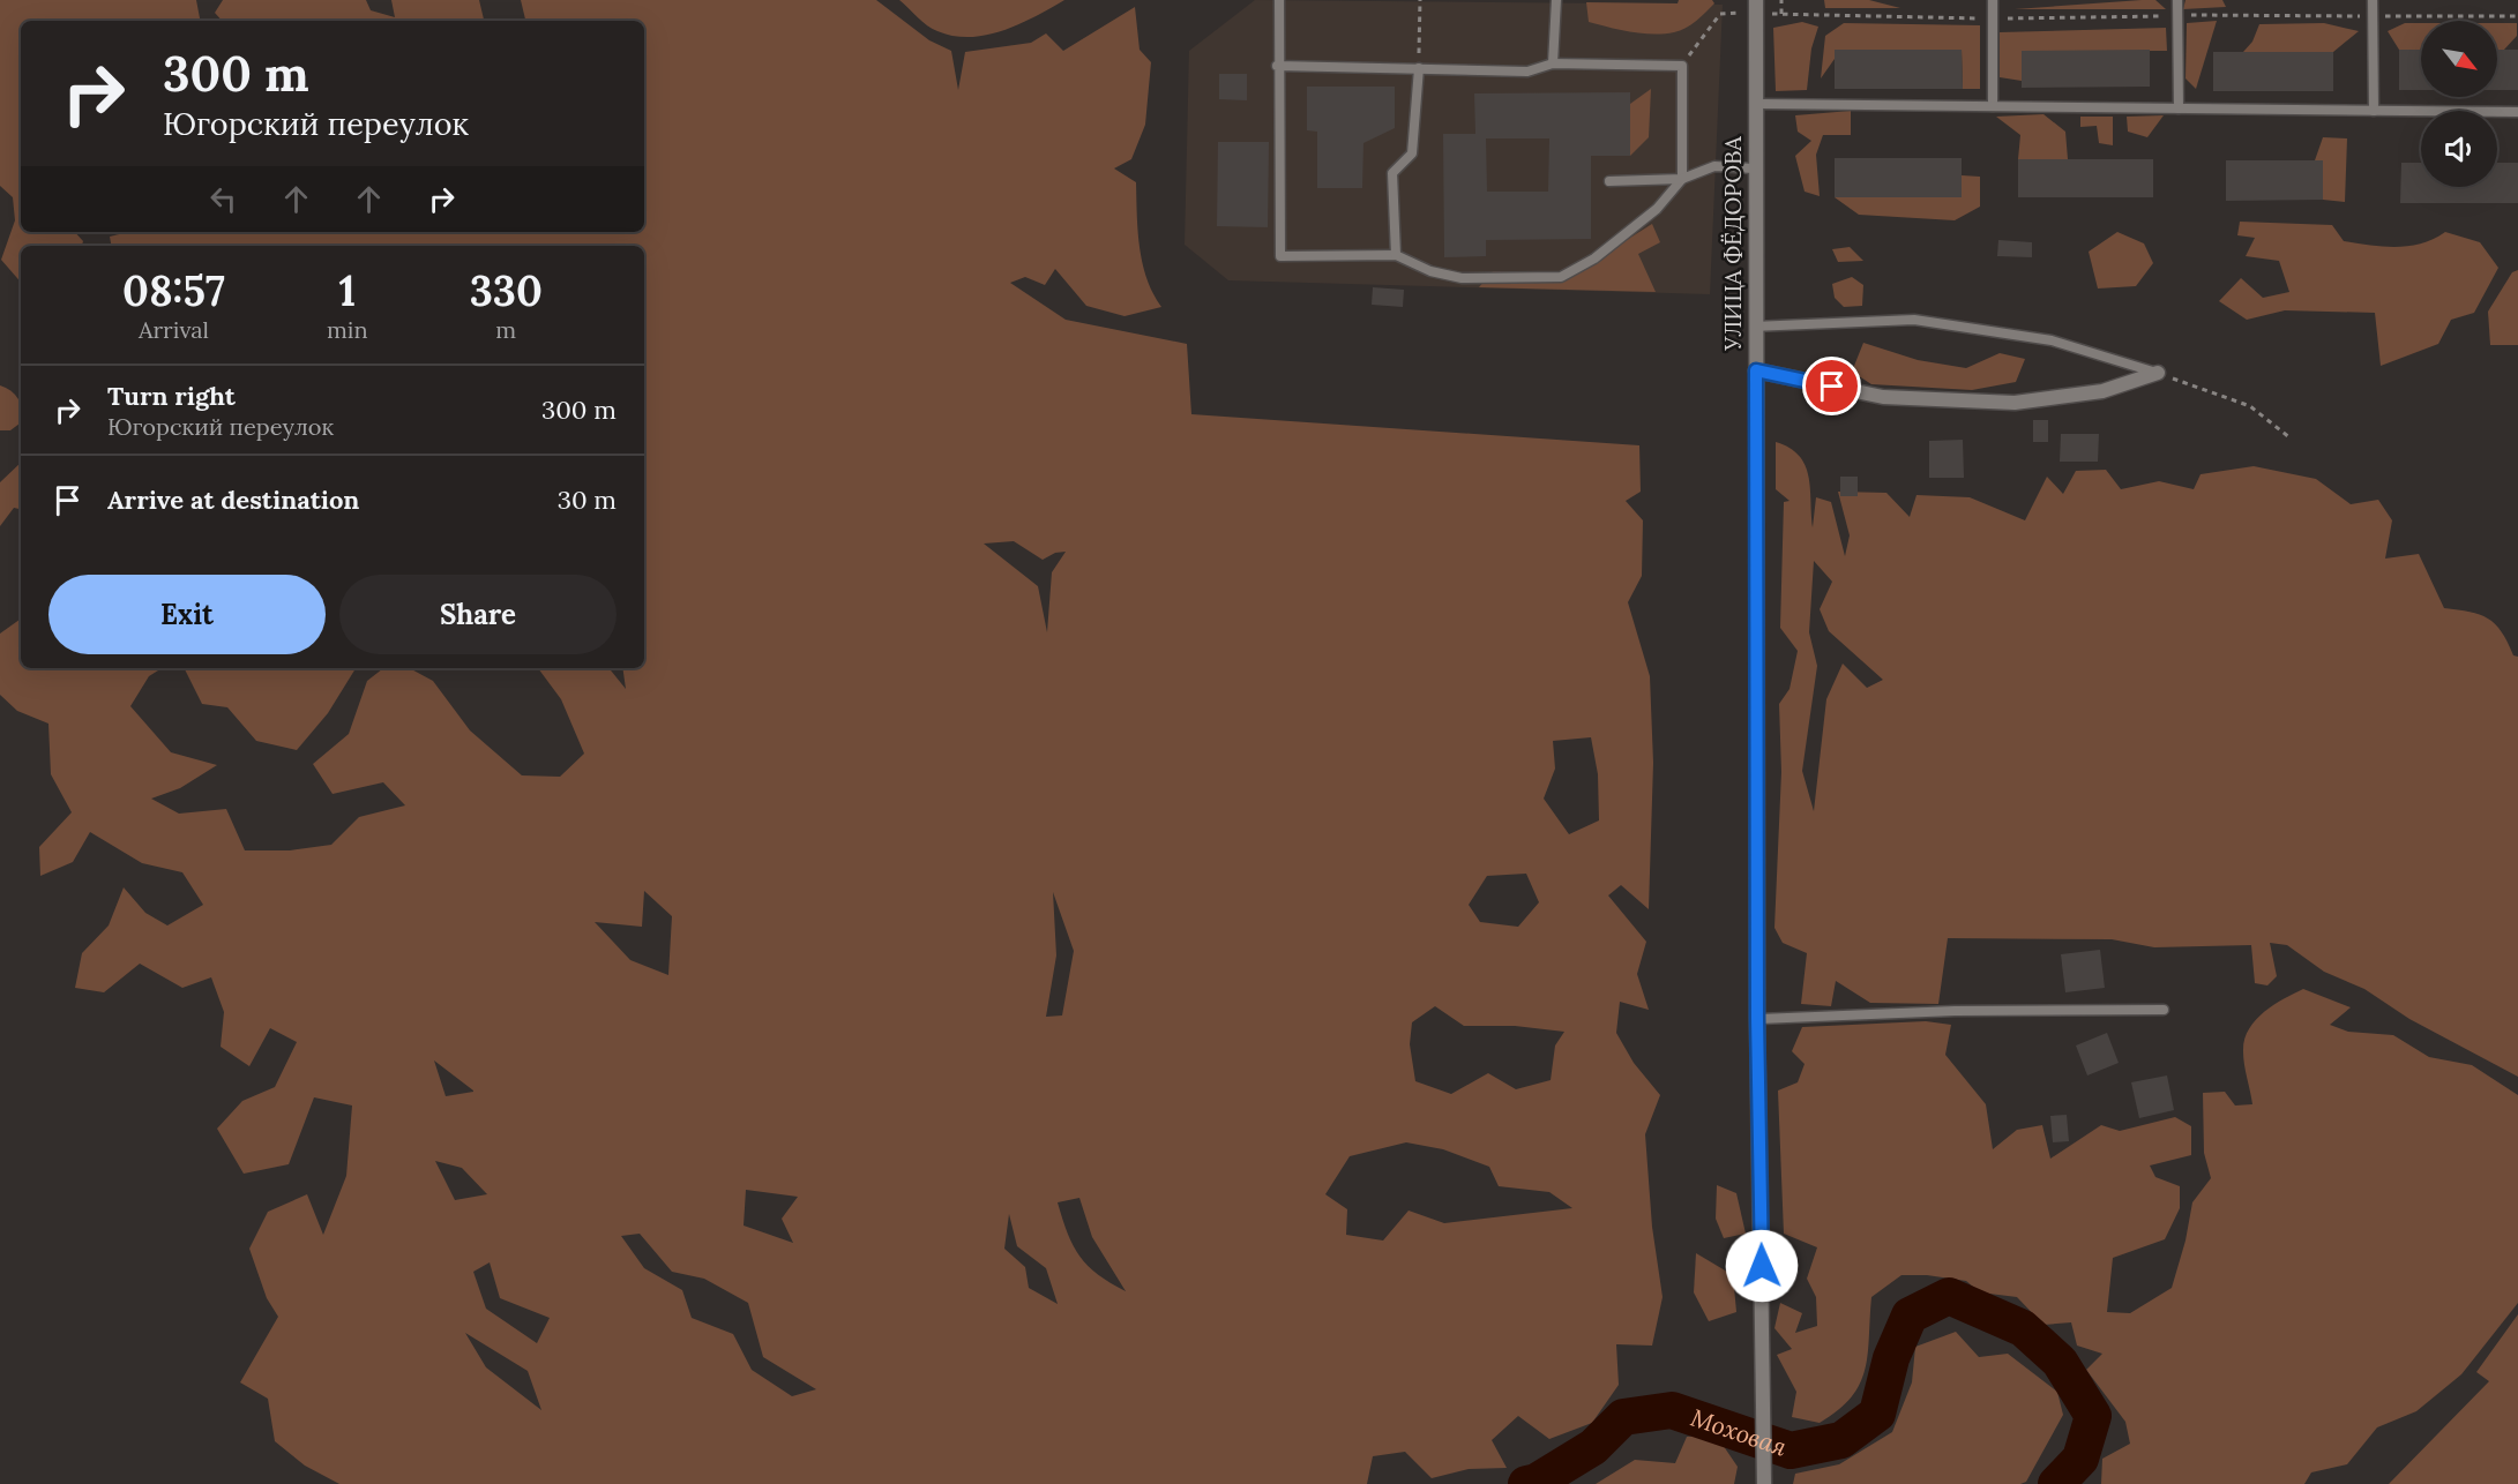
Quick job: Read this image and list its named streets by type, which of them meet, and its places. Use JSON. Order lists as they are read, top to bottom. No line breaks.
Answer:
{"streets":{"street":["УЛИЦА ФЁДОРОВА"]},"water":["Моховая"],"north":"bottom right","page":{"turn":["300 m","Югорский переулок"],"eta":["08:57","Arrival","1","min","330","m"],"list":[{"name":"Turn right","note":"Югорский переулок","value":"300 m"},{"name":"Arrive at destination","value":"30 m"}],"buttons":["Exit","Share"]}}
